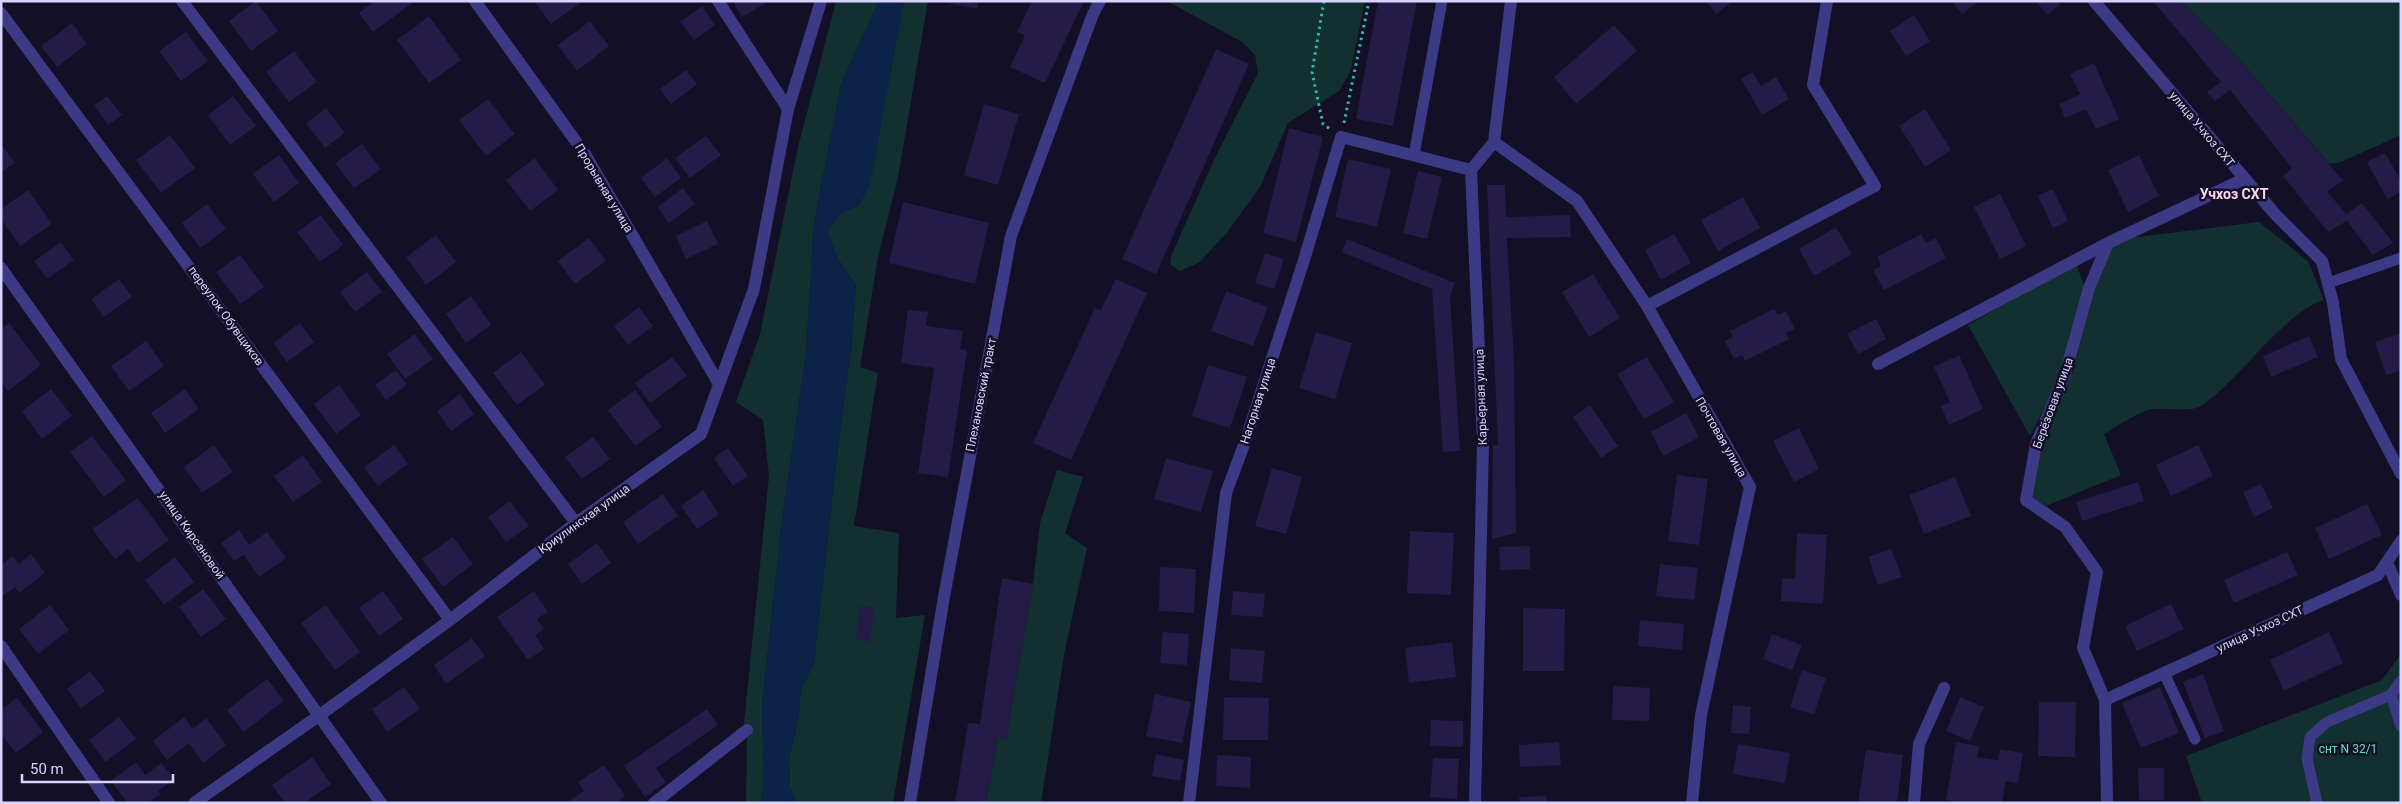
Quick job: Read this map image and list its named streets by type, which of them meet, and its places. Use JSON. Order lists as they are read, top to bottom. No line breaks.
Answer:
{"streets":{"street":["улица Учхоз СХТ","Прорывная улица","переулок Обувщиков","Плехановский тракт","Карьерная улица","Нагорная улица","Берёзовая улица","Почтовая улица","Криулинская улица","улица Кирсановой"]},"crossings":[["улица Учхоз СХТ","Берёзовая улица"],["Прорывная улица","Криулинская улица"],["переулок Обувщиков","Криулинская улица"],["Криулинская улица","улица Кирсановой"]],"districts":["Учхоз СХТ"],"parks":["снт N 32/1"],"scale_bar":"50 m"}
